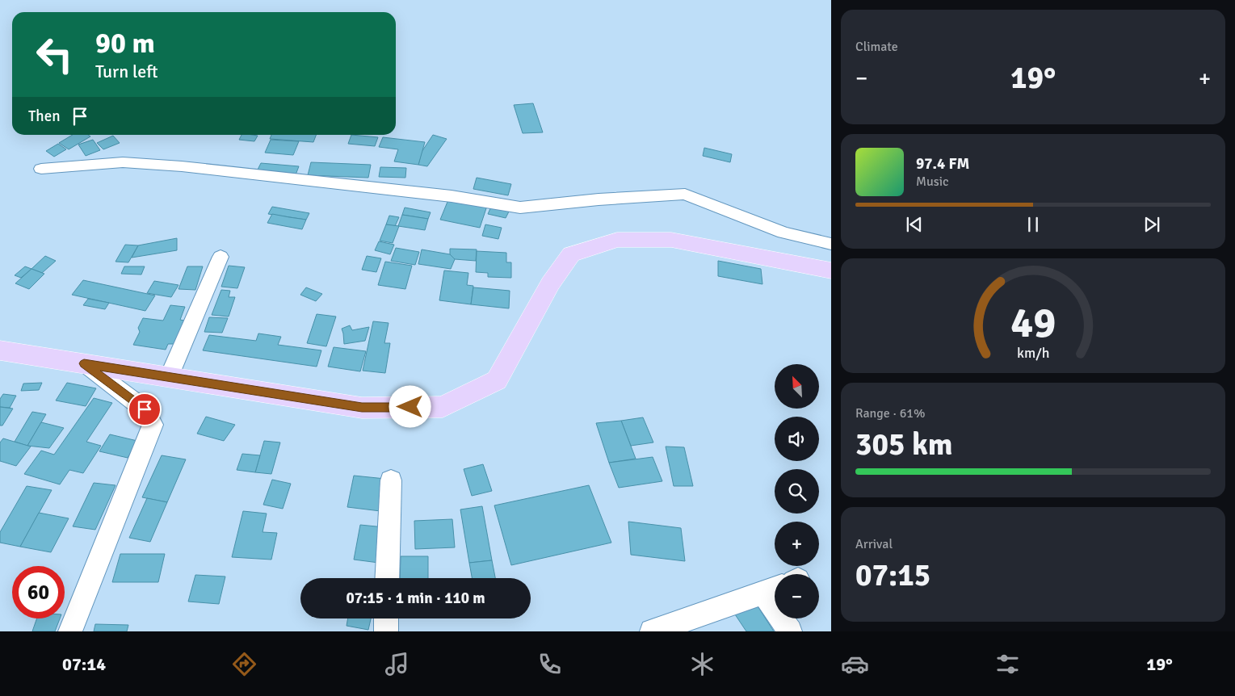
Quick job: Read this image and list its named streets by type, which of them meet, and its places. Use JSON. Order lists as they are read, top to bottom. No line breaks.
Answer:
{"north":"top left","page":{"tile":["Climate",["Range · 61%","305 km"],["Arrival","07:15"]],"turn":["90 m","Turn left"],"heat":["−","19°","+"],"then":"Then","song":["97.4 FM","Music"],"map_buttons":["+","−"],"limit":"60","trip":"07:15 · 1 min · 110 m","tabs":["07:14","19°"],"gauge":["49","km/h"]}}
